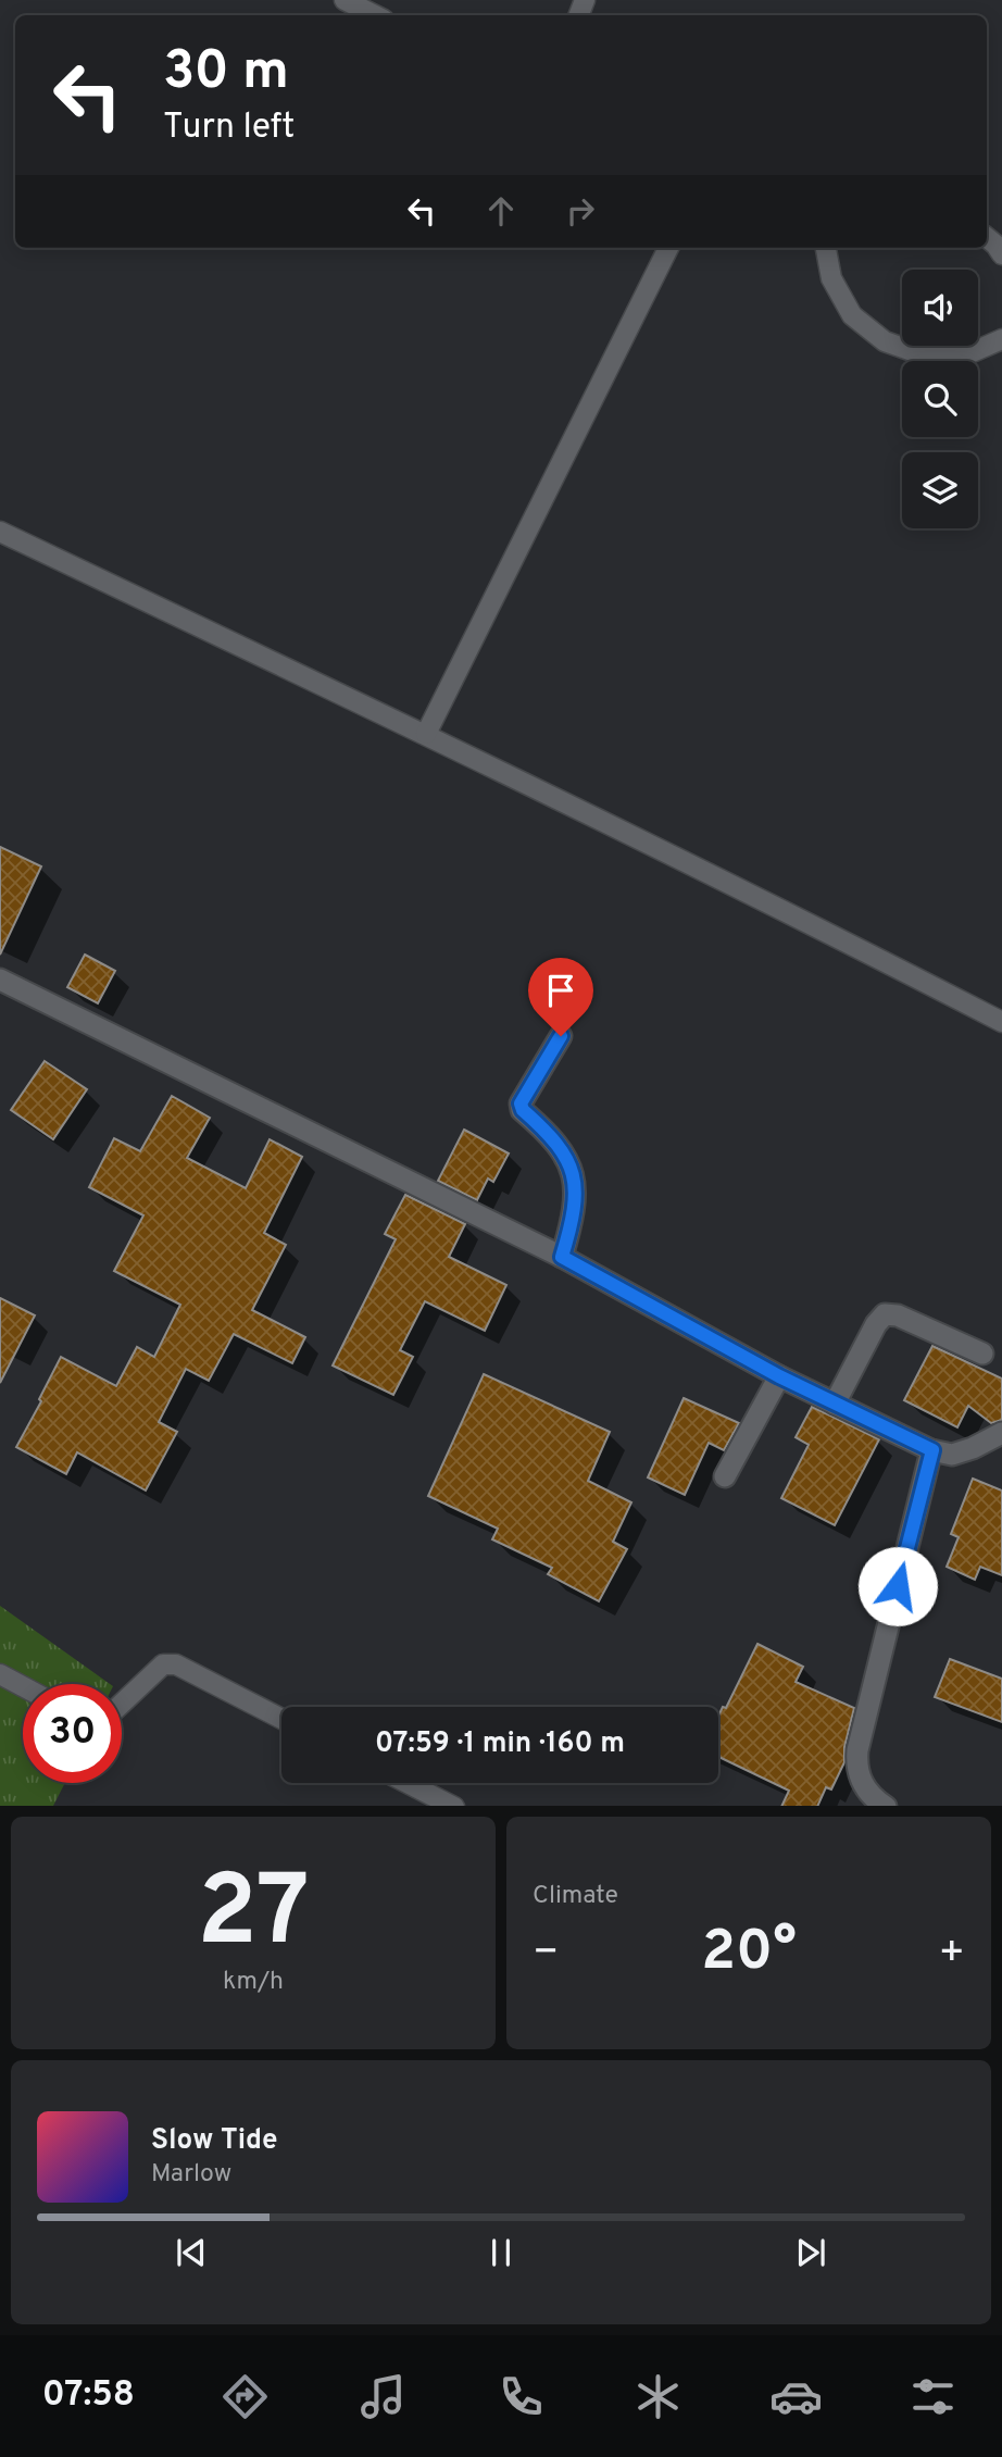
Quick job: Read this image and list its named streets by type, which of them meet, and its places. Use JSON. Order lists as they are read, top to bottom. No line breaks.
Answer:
{"page":{"turn":["30 m","Turn left"],"limit":"30","trip":"07:59 · 1 min · 160 m","tile":[["27","km/h"],"Climate"],"heat":["−","20°","+"],"song":["Slow Tide","Marlow"],"tabs":"07:58"}}
